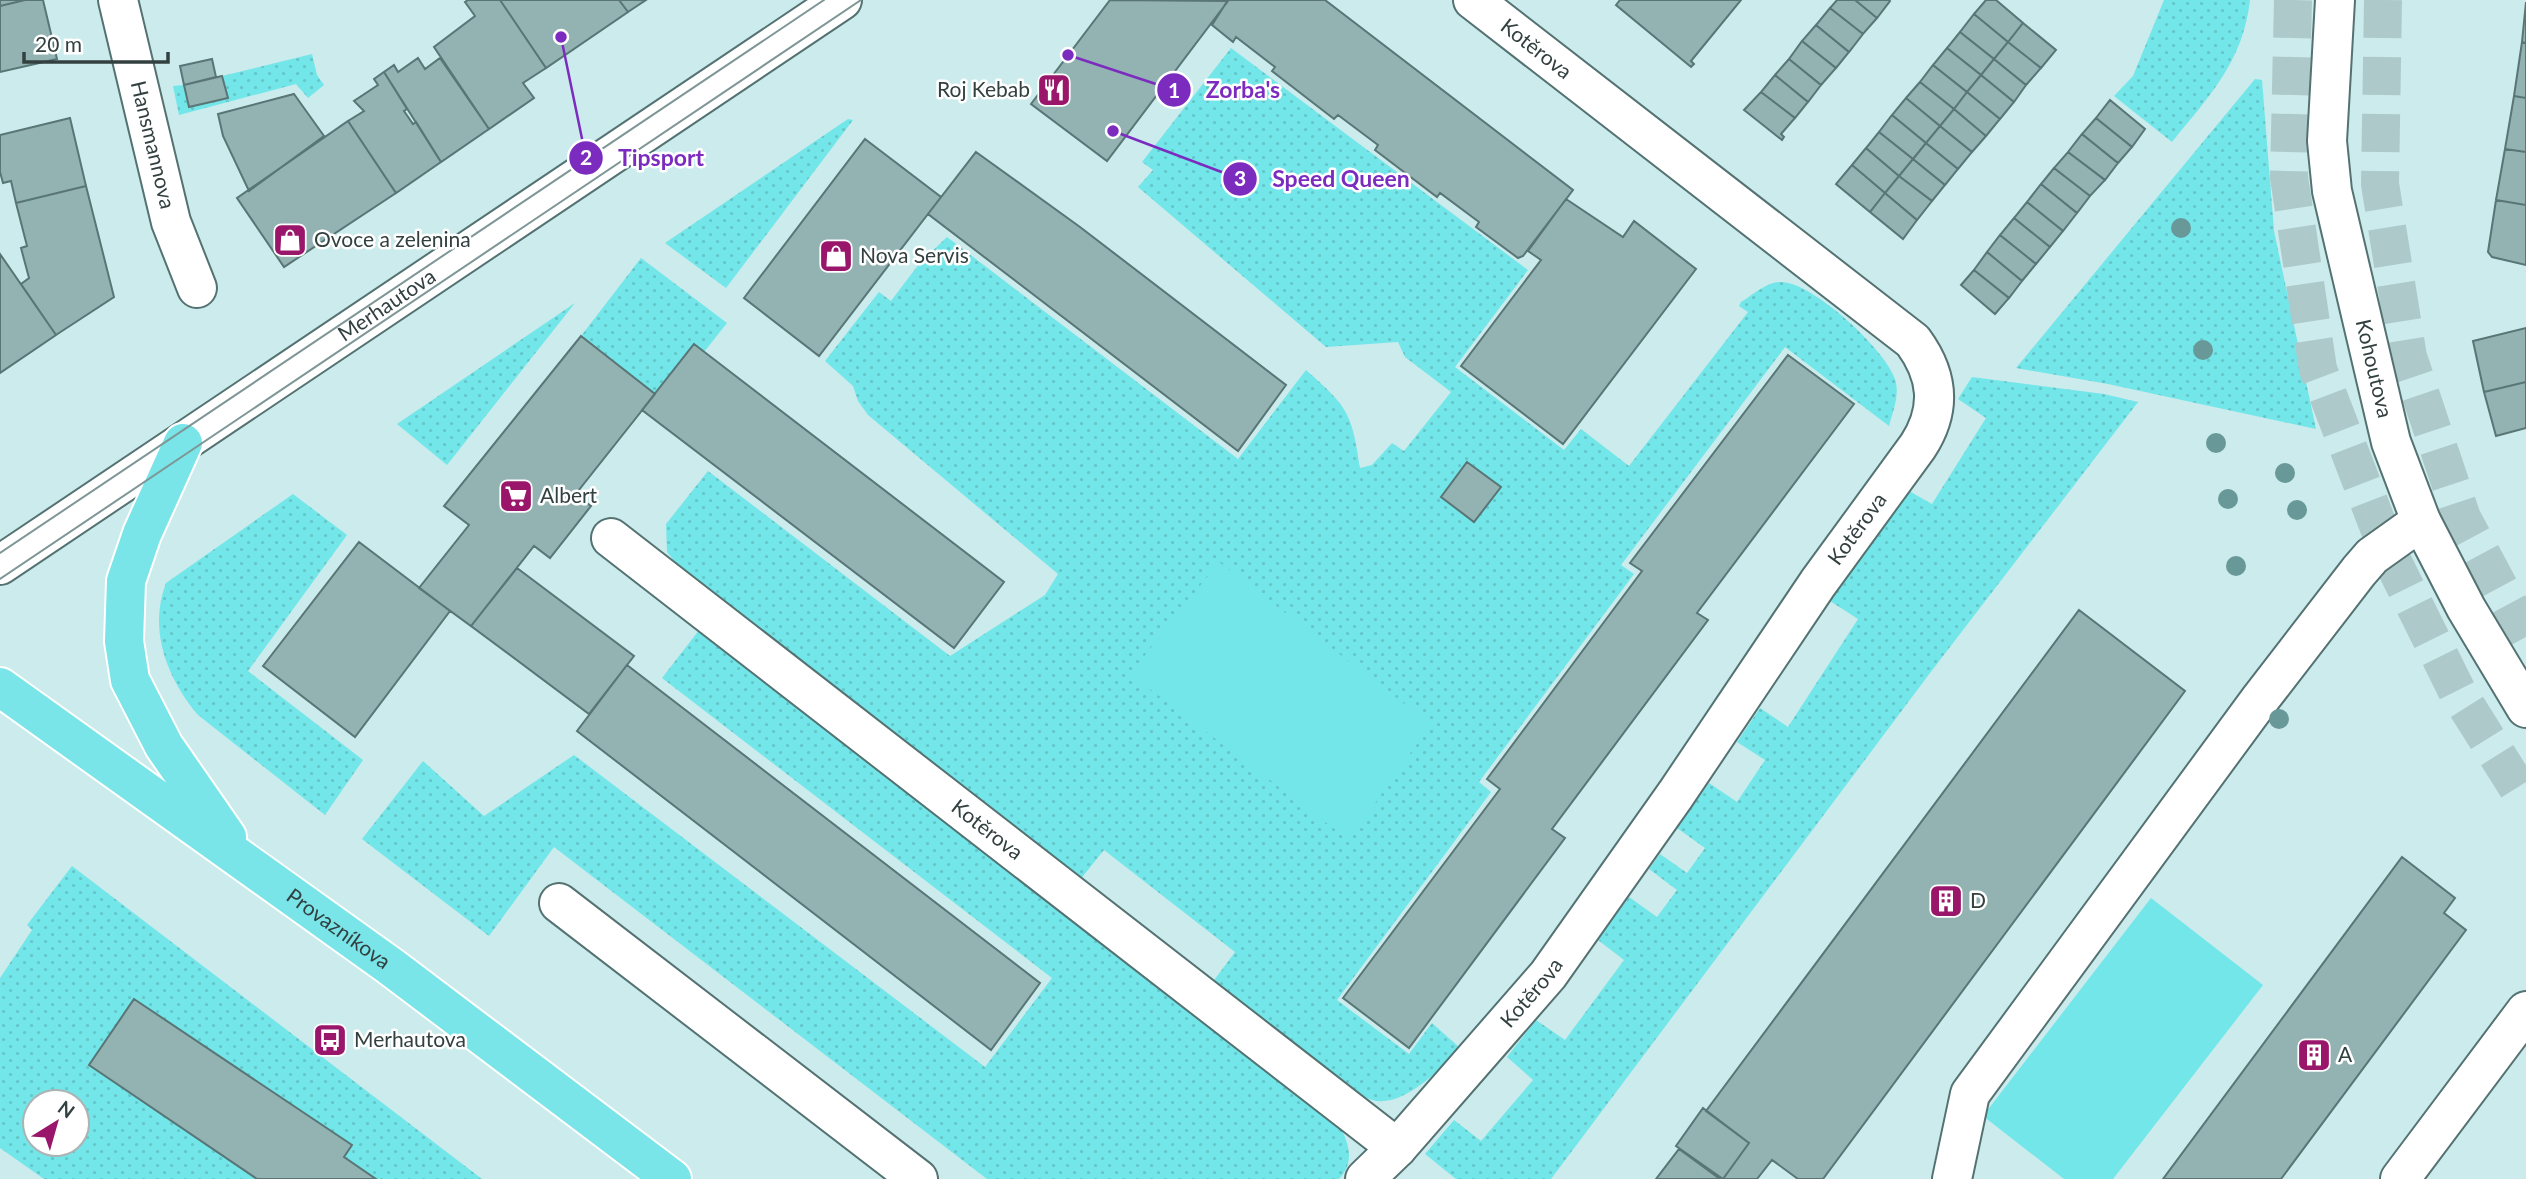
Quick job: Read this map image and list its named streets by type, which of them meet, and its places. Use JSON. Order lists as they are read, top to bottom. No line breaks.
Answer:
{"streets":{"main road":["Provazníkova"],"street":["Kotěrova","Hansmannova","Merhautova","Kohoutova"]},"places":{"other":["Tipsport","Zorba's","Speed Queen"],"restaurant":["Roj Kebab"],"shop":["Ovoce a zelenina","Nova Servis"],"supermarket":["Albert"],"building":["D","A"],"bus stop":["Merhautova"]},"scale_bar":"20 m","north":"top right"}
